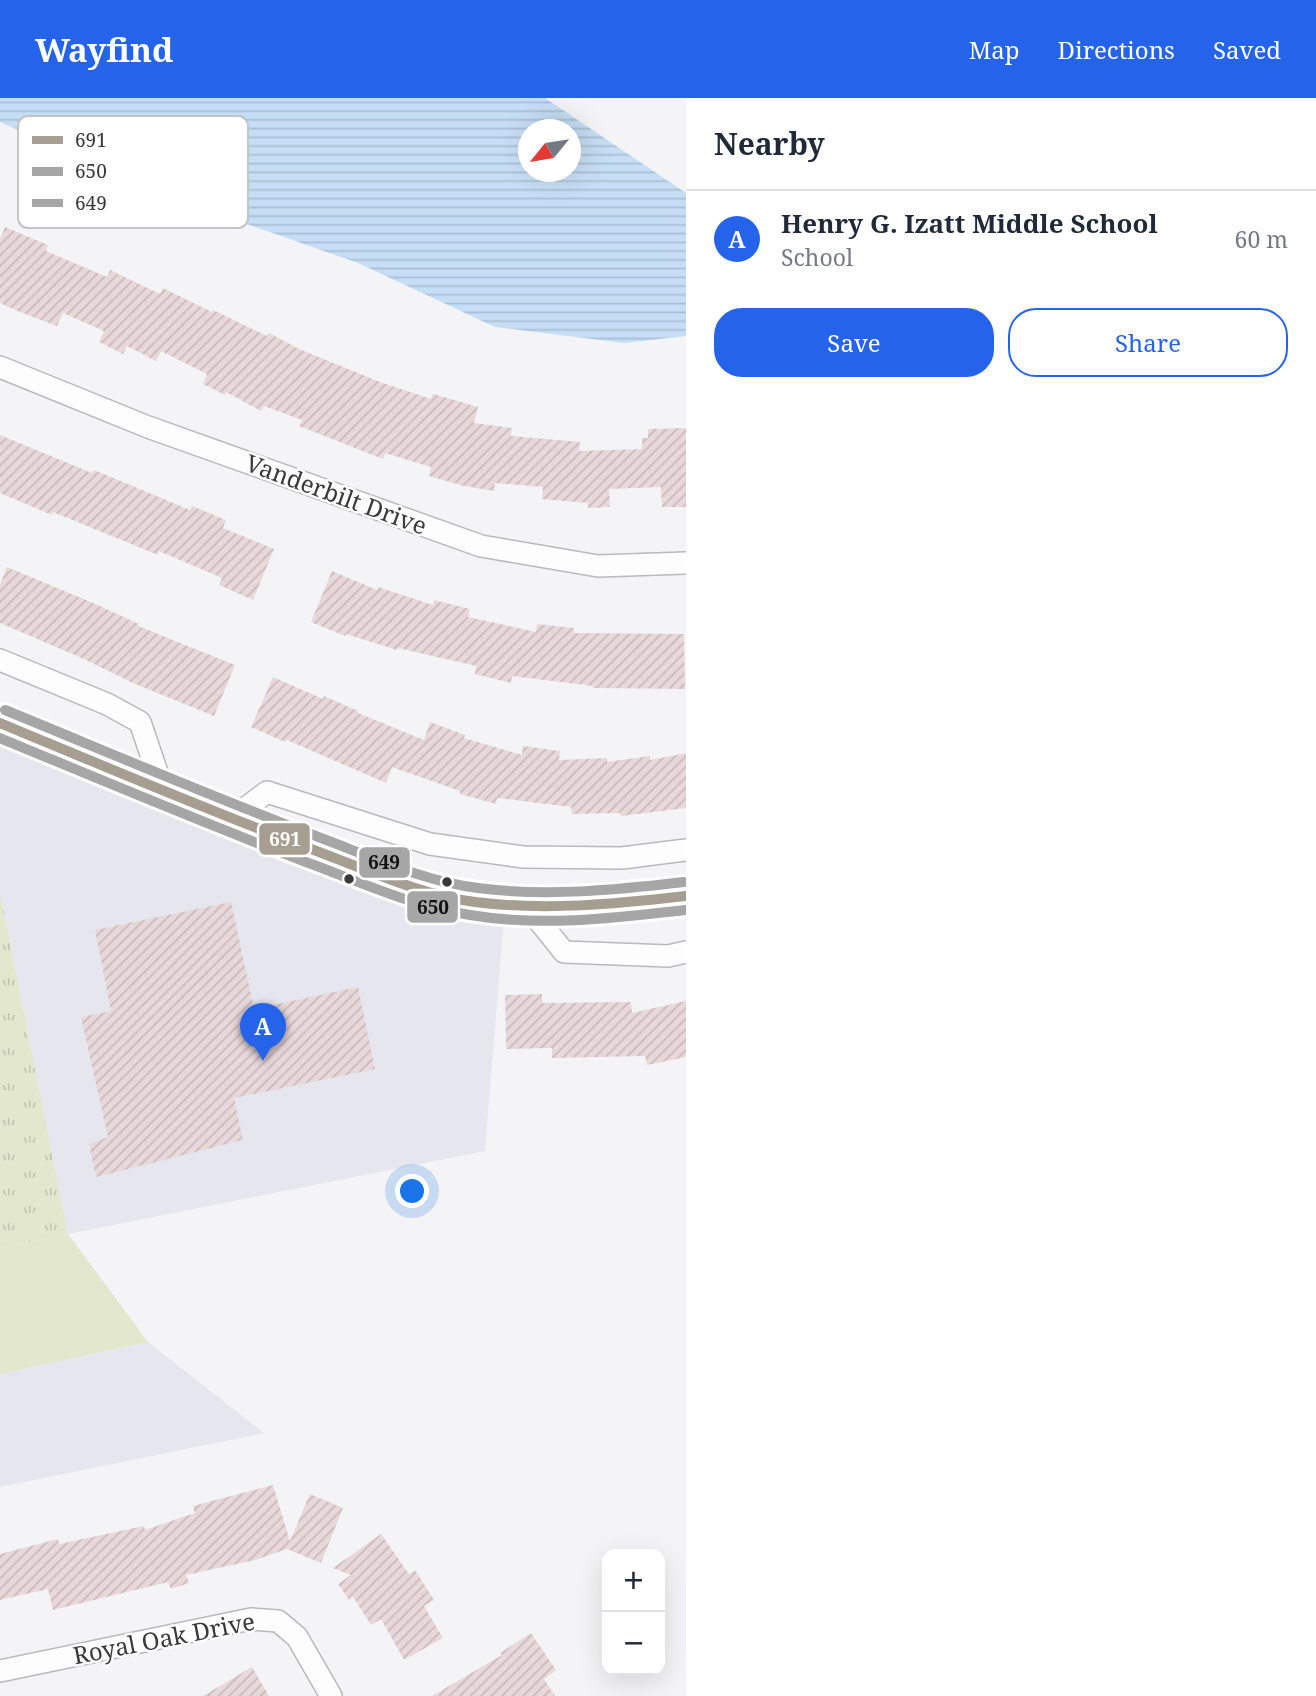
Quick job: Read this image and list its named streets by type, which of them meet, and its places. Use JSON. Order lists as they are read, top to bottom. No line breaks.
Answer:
{"streets":{"street":["Vanderbilt Drive","Royal Oak Drive"]},"lines":["transit line 649","transit line 691","transit line 650"],"legend":["691","650","649"],"north":"bottom left","page":{"header":"Wayfind","nav":["Map","Directions","Saved"],"heading":"Nearby","list":[{"mark":"A","name":"Henry G. Izatt Middle School","note":"School","value":"60 m"}],"buttons":["Save","Share"],"pins":"A","map_buttons":["+","−"]}}
